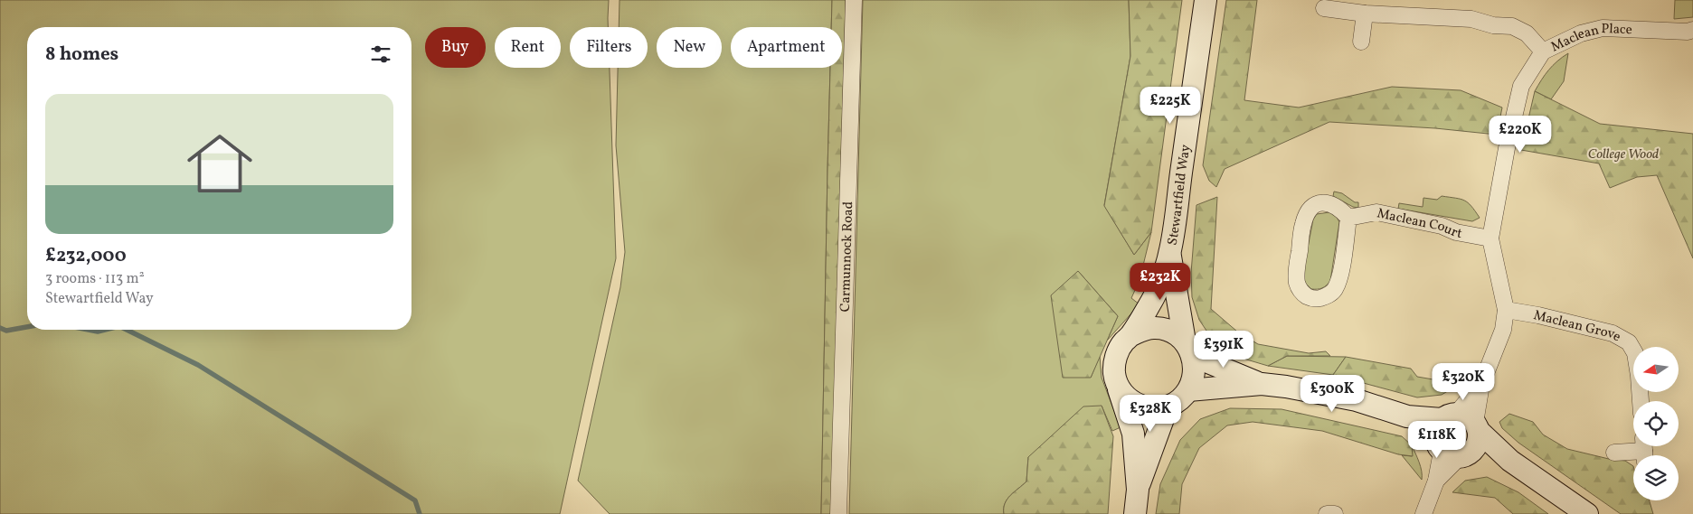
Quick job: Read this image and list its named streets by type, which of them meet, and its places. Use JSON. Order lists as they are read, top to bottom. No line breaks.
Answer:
{"streets":{"street":["Maclean Place","Stewartfield Way","Maclean Court","Carmunnock Road","Maclean Grove"]},"crossings":[["Maclean Place","Maclean Court"],["Maclean Place","Maclean Grove"]],"parks":["College Wood"],"north":"left","page":{"chip":["Buy","Rent","Filters","New","Apartment"],"heading":"8 homes","list":[{"name":"£232,000","note":"3 rooms · 113 m² · Stewartfield Way"}],"price":["£225K","£220K","£232K","£391K","£320K","£300K","£328K","£118K"]}}
